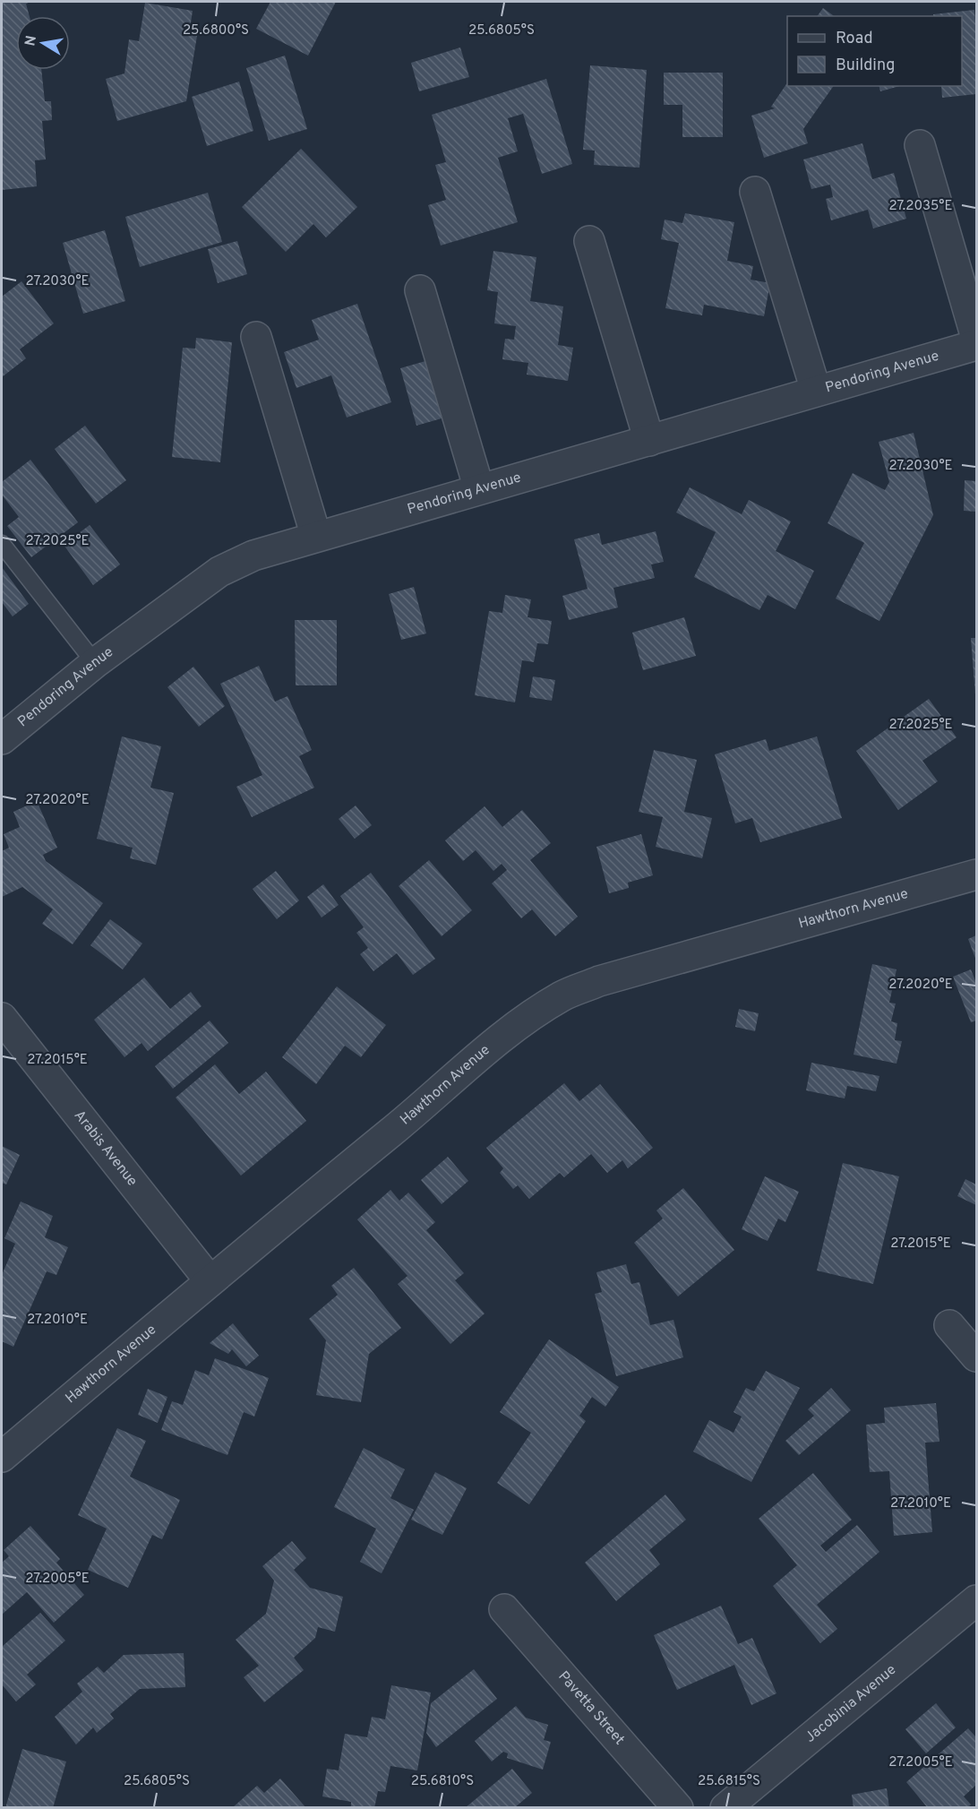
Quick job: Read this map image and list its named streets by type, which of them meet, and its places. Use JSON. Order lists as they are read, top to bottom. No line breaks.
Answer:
{"streets":{"street":["Pendoring Avenue","Hawthorn Avenue","Arabis Avenue","Jacobinia Avenue","Pavetta Street"]},"crossings":[["Hawthorn Avenue","Arabis Avenue"]],"legend":["Road","Building"],"north":"left","coordinates":["25.6800°S","25.6805°S","27.2035°E","27.2030°E","27.2025°E","27.2020°E","27.2015°E","27.2010°E","27.2005°E","25.6810°S","25.6815°S"]}
